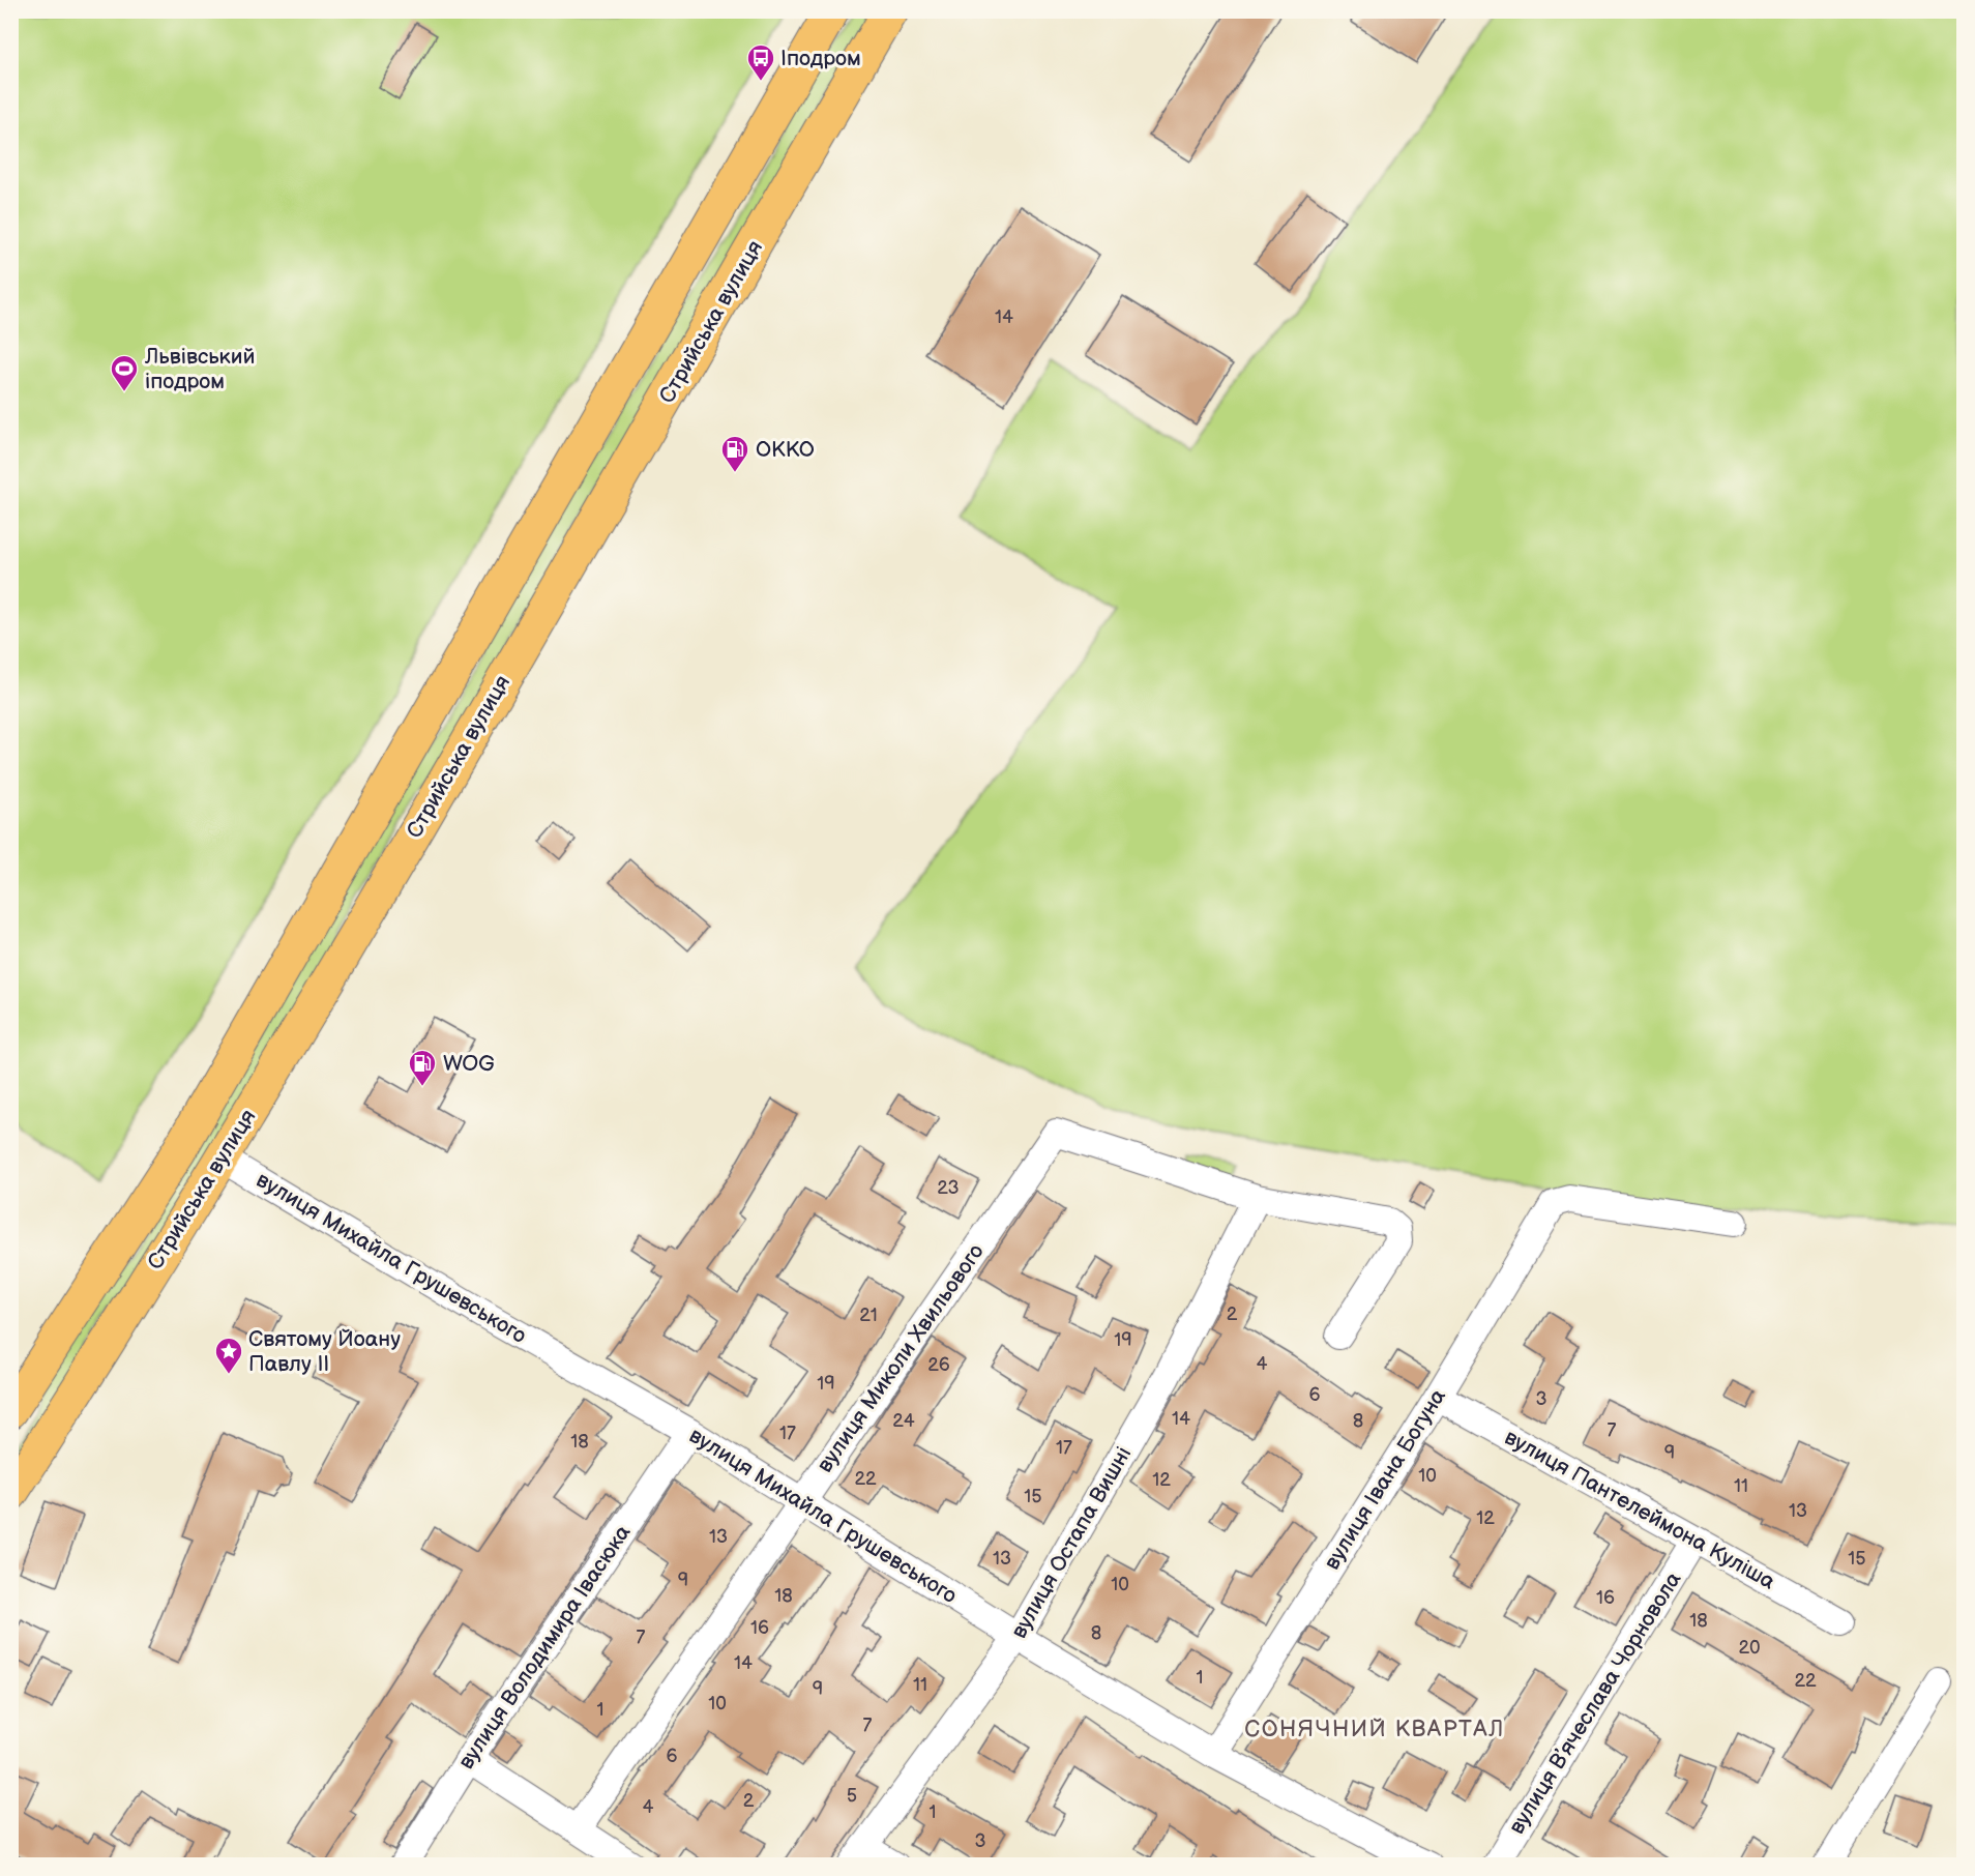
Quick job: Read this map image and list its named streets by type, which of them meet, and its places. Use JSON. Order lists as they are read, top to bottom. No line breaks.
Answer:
{"streets":{"main road":["Стрийська вулиця"],"street":["вулиця Михайла Грушевського","вулиця Миколи Хвильового","вулиця Івана Богуна","вулиця Пантелеймона Куліша","вулиця Остапа Вишні","вулиця Володимира Івасюка","вулиця Вʼячеслава Чорновола"]},"crossings":[["Стрийська вулиця","вулиця Михайла Грушевського"],["вулиця Михайла Грушевського","вулиця Миколи Хвильового"],["вулиця Михайла Грушевського","вулиця Івана Богуна"],["вулиця Михайла Грушевського","вулиця Остапа Вишні"],["вулиця Михайла Грушевського","вулиця Володимира Івасюка"],["вулиця Миколи Хвильового","вулиця Остапа Вишні"],["вулиця Івана Богуна","вулиця Пантелеймона Куліша"],["вулиця Пантелеймона Куліша","вулиця Вʼячеслава Чорновола"]],"districts":["СОНЯЧНИЙ КВАРТАЛ"],"places":{"bus stop":["Іподром"],"sports":["Львівський іподром"],"fuel station":["ОККО","WOG"],"place":["Святому Йоану Павлу ІІ"]},"house_numbers":["14","23","2","21","19","4","26","19","6","3","14","24","8","7","17","18","17","9","10","22","12","11","15","13","12","13","13","15","9","10","18","16","18","16","8","7","20","14","1","22","11","9","10","1","7","6","5","2","4","1","3"]}
